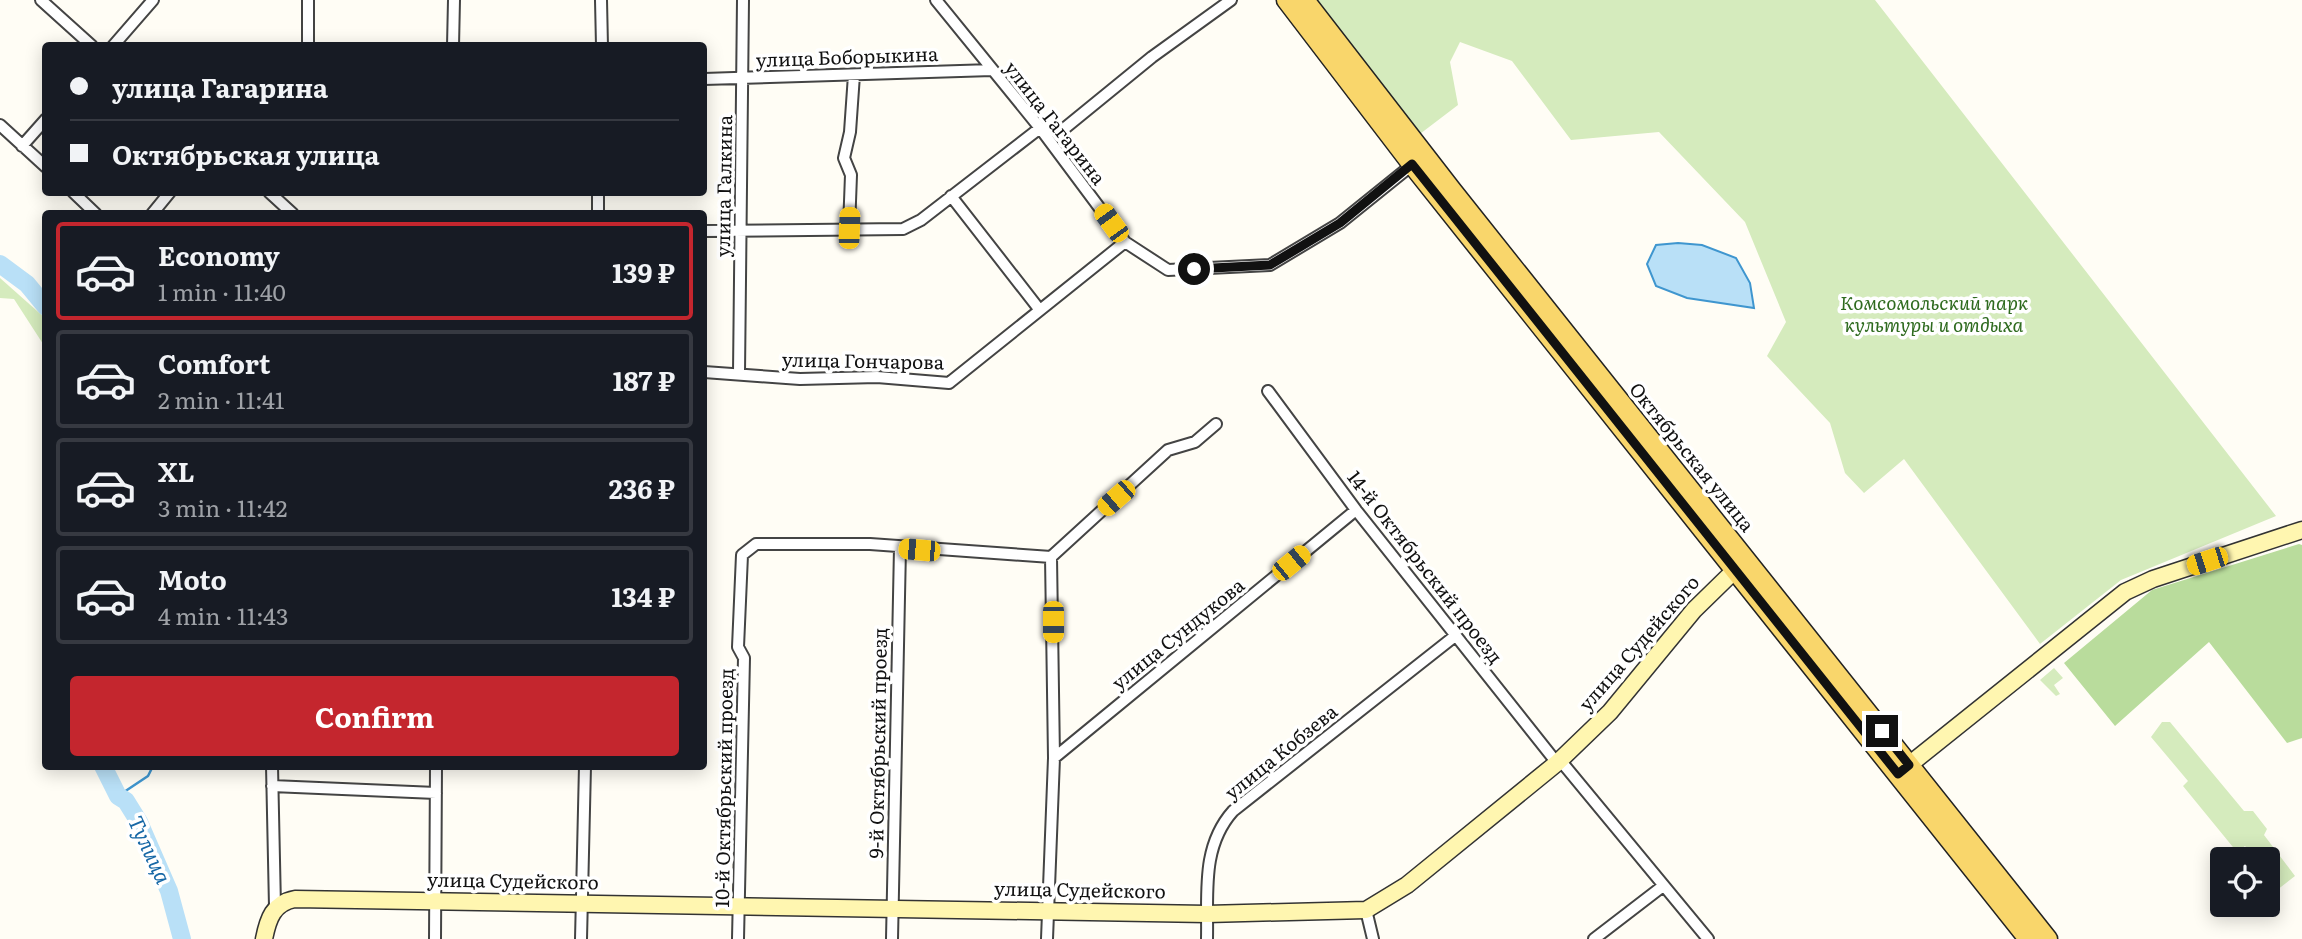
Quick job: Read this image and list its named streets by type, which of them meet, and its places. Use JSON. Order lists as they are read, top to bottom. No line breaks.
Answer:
{"streets":{"main road":["Октябрьская улица"],"street":["улица Боборыкина","улица Гагарина","улица Галкина","улица Гончарова","14-й Октябрьский проезд","улица Сундукова","улица Судейского","9-й Октябрьский проезд","улица Кобзева","10-й Октябрьский проезд"]},"crossings":[["улица Боборыкина","улица Гагарина"],["улица Боборыкина","улица Галкина"],["улица Гагарина","улица Гончарова"],["улица Гагарина","Октябрьская улица"],["улица Галкина","улица Гончарова"],["Октябрьская улица","улица Судейского"],["14-й Октябрьский проезд","улица Сундукова"],["14-й Октябрьский проезд","улица Судейского"],["14-й Октябрьский проезд","улица Кобзева"],["улица Судейского","9-й Октябрьский проезд"],["улица Судейского","улица Кобзева"],["улица Судейского","10-й Октябрьский проезд"],["9-й Октябрьский проезд","10-й Октябрьский проезд"]],"water":["Тулица"],"parks":["Комсомольский парк культуры и отдыха"],"page":{"banner":["улица Гагарина","Октябрьская улица"],"list":[{"name":"Economy","note":"1 min · 11:40","value":"139 ₽"},{"name":"Comfort","note":"2 min · 11:41","value":"187 ₽"},{"name":"XL","note":"3 min · 11:42","value":"236 ₽"},{"name":"Moto","note":"4 min · 11:43","value":"134 ₽"}],"buttons":"Confirm"}}
